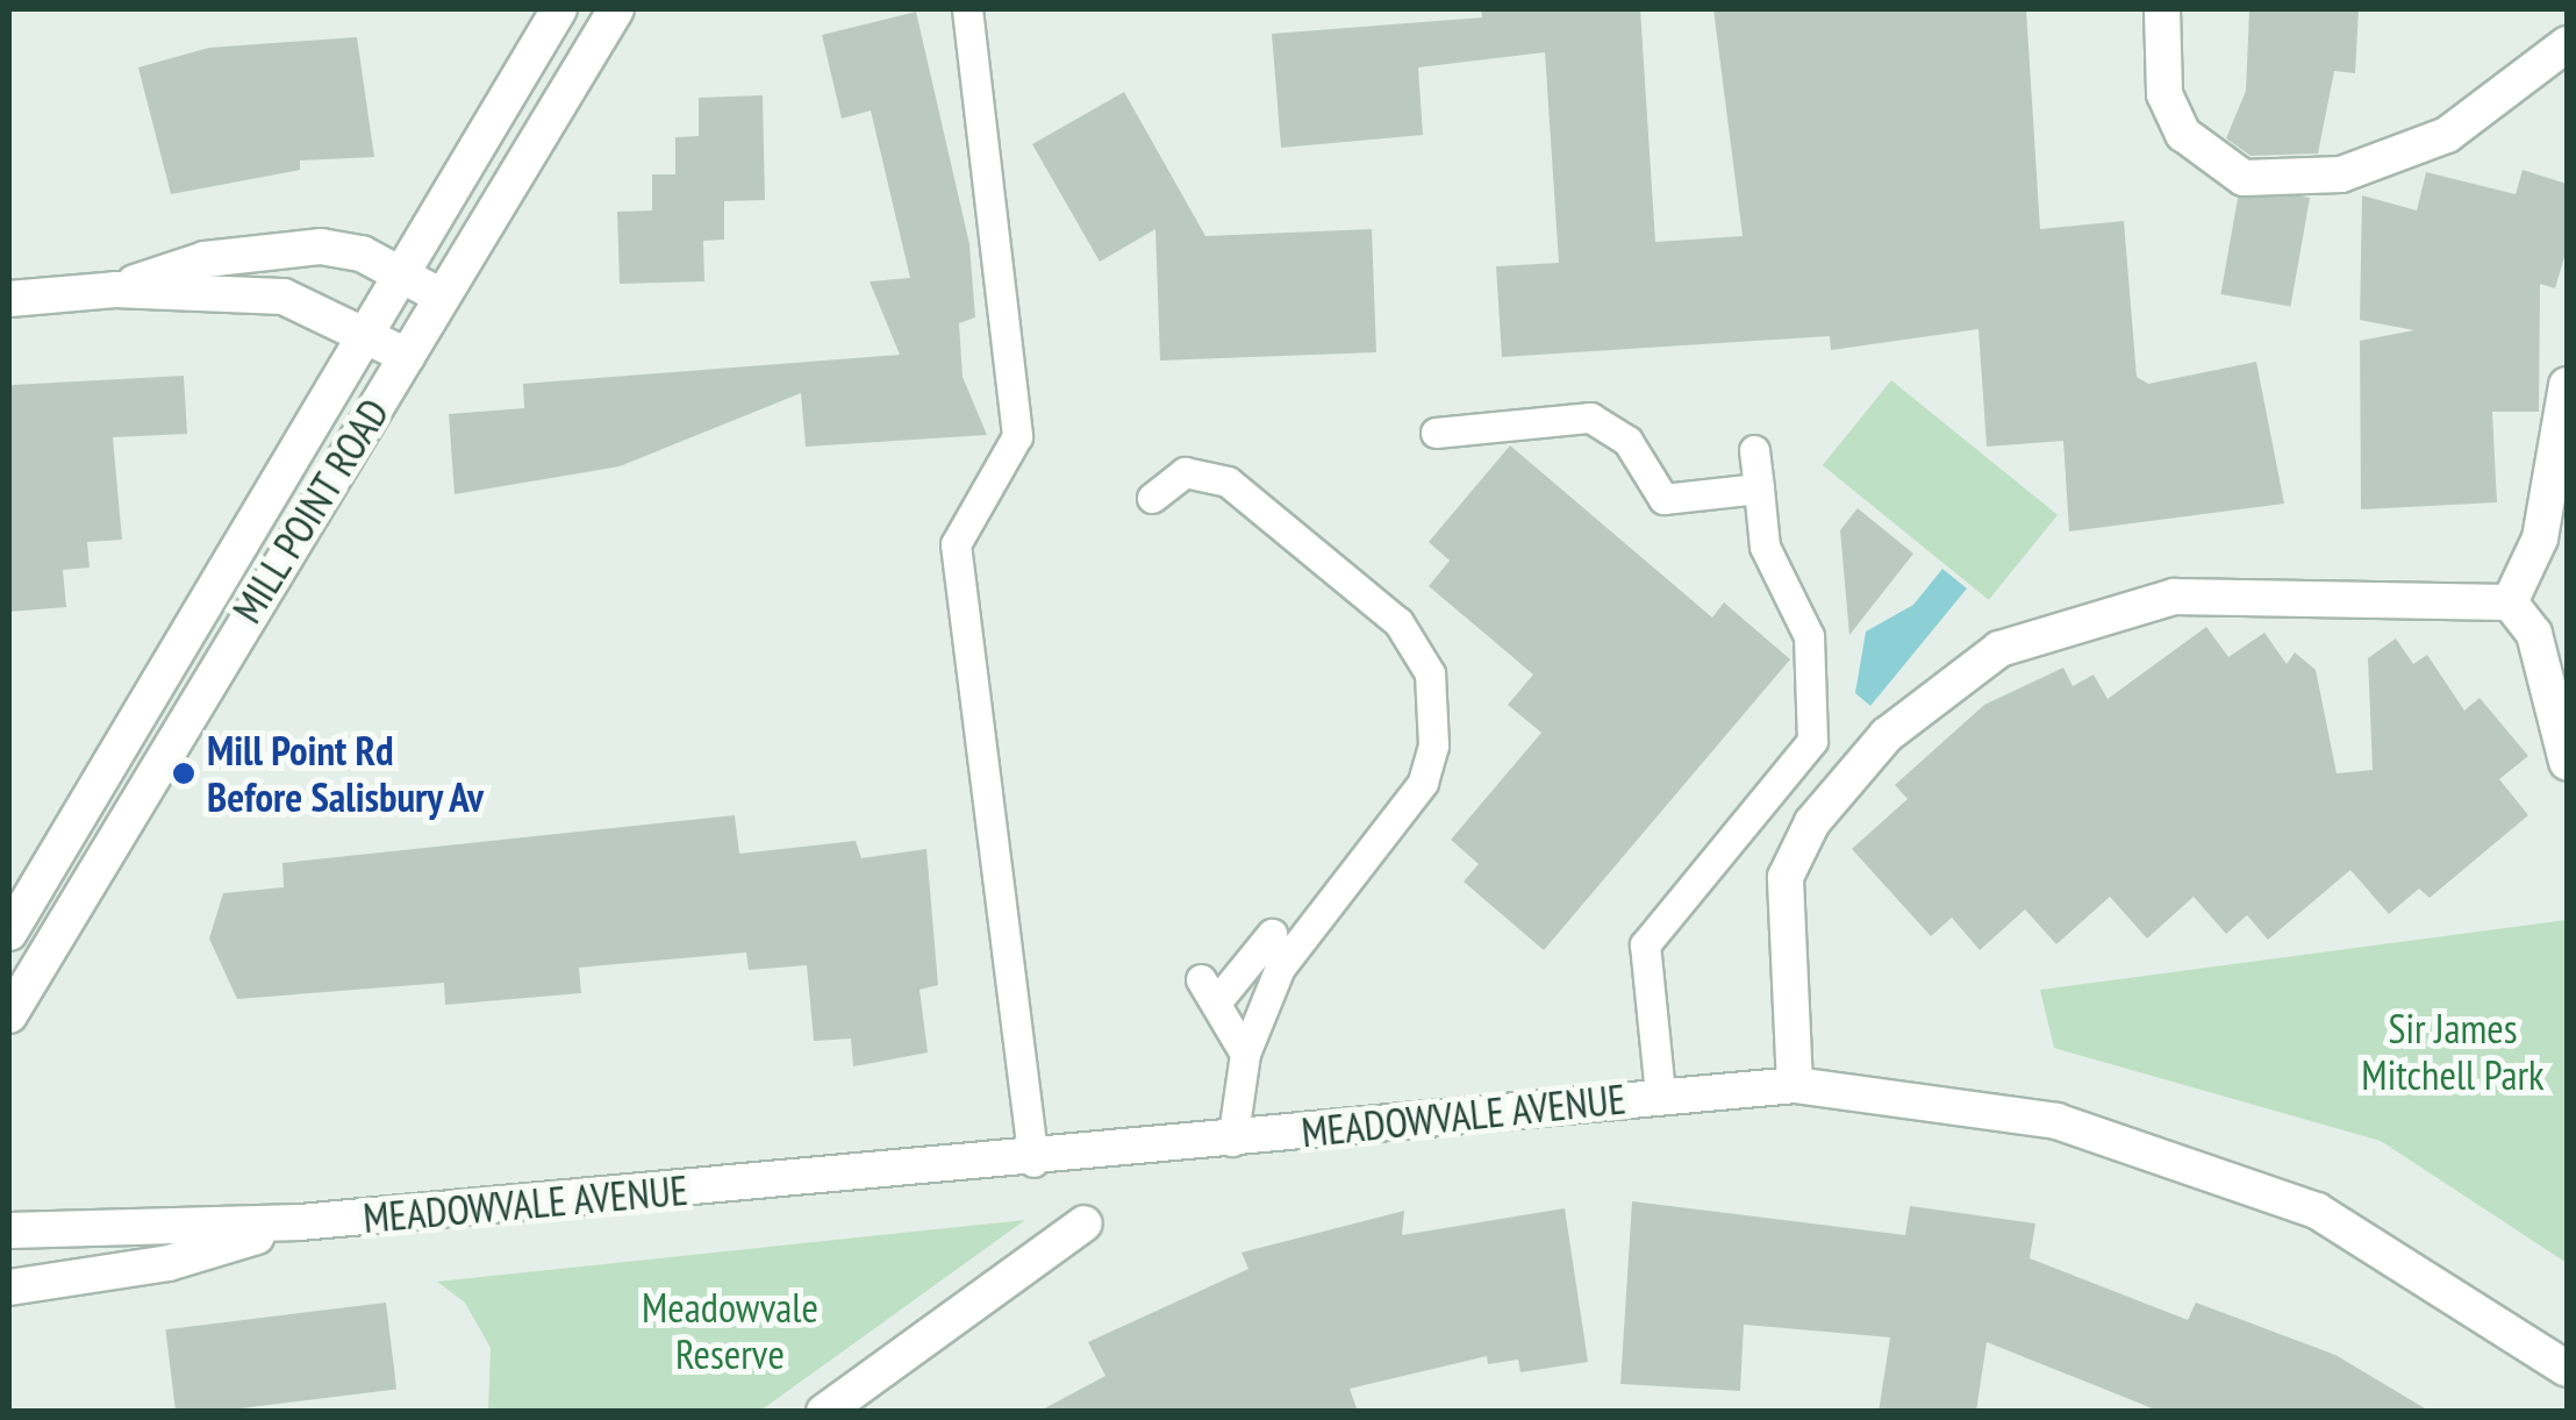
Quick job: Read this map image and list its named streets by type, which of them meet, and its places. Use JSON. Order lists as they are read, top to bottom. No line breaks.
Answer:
{"streets":{"street":["MILL POINT ROAD","MEADOWVALE AVENUE"]},"parks":["Sir James Mitchell Park","Meadowvale Reserve"],"places":["Mill Point Rd Before Salisbury Av"]}
